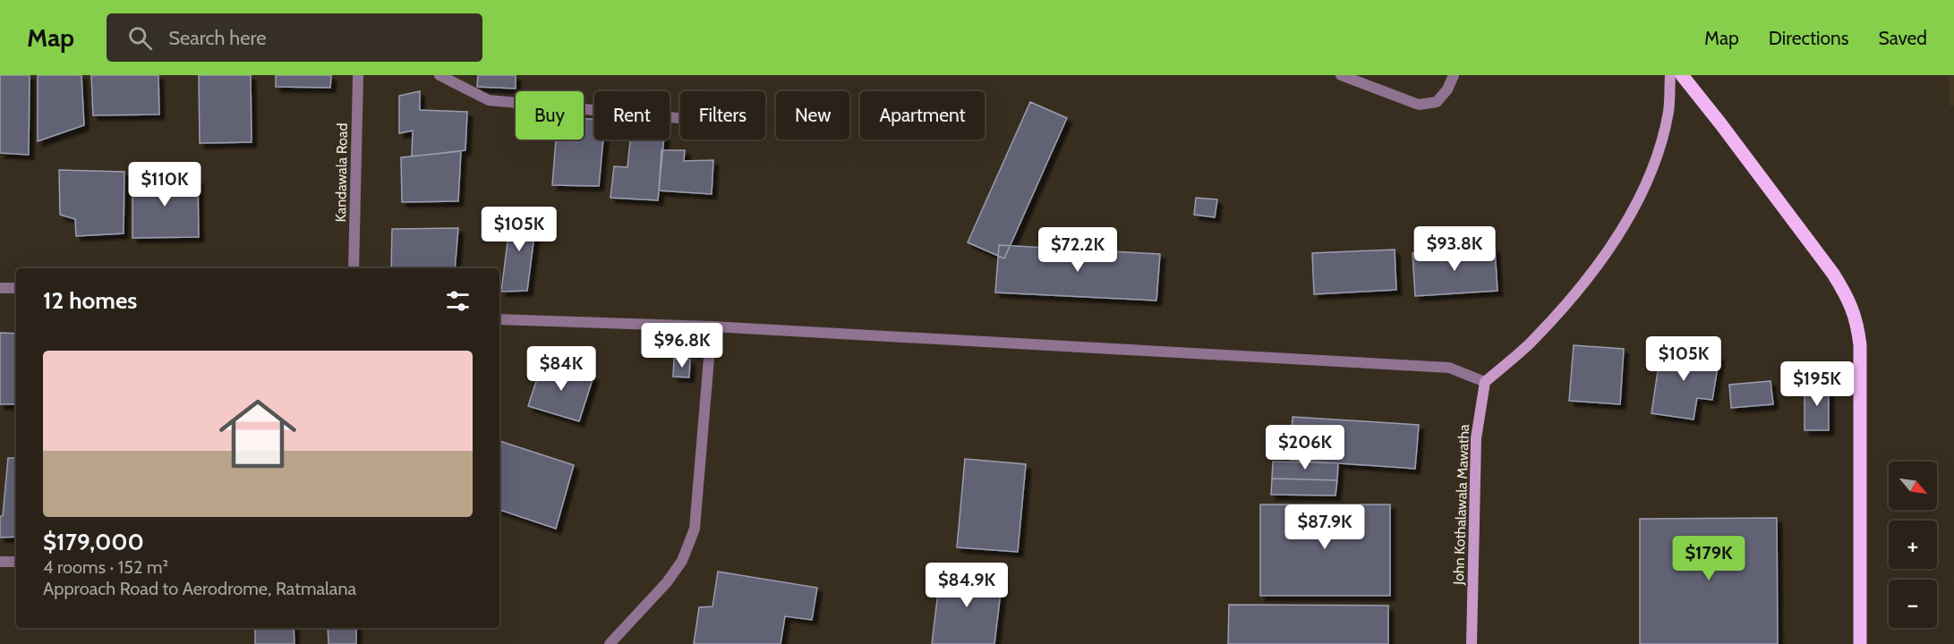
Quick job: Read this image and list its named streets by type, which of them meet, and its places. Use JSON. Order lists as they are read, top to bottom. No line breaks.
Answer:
{"streets":{"street":["Kandawala Road","John Kothalawala Mawatha"]},"north":"bottom right","page":{"header":"Map","search":"Search here","nav":["Map","Directions","Saved"],"chip":["Buy","Rent","Filters","New","Apartment"],"price":["$110K","$105K","$93.8K","$72.2K","$96.8K","$105K","$84K","$195K","$206K","$87.9K","$179K","$84.9K"],"heading":"12 homes","list":[{"name":"$179,000","note":"4 rooms · 152 m² · Approach Road to Aerodrome, Ratmalana"}],"map_buttons":["+","−"]}}
